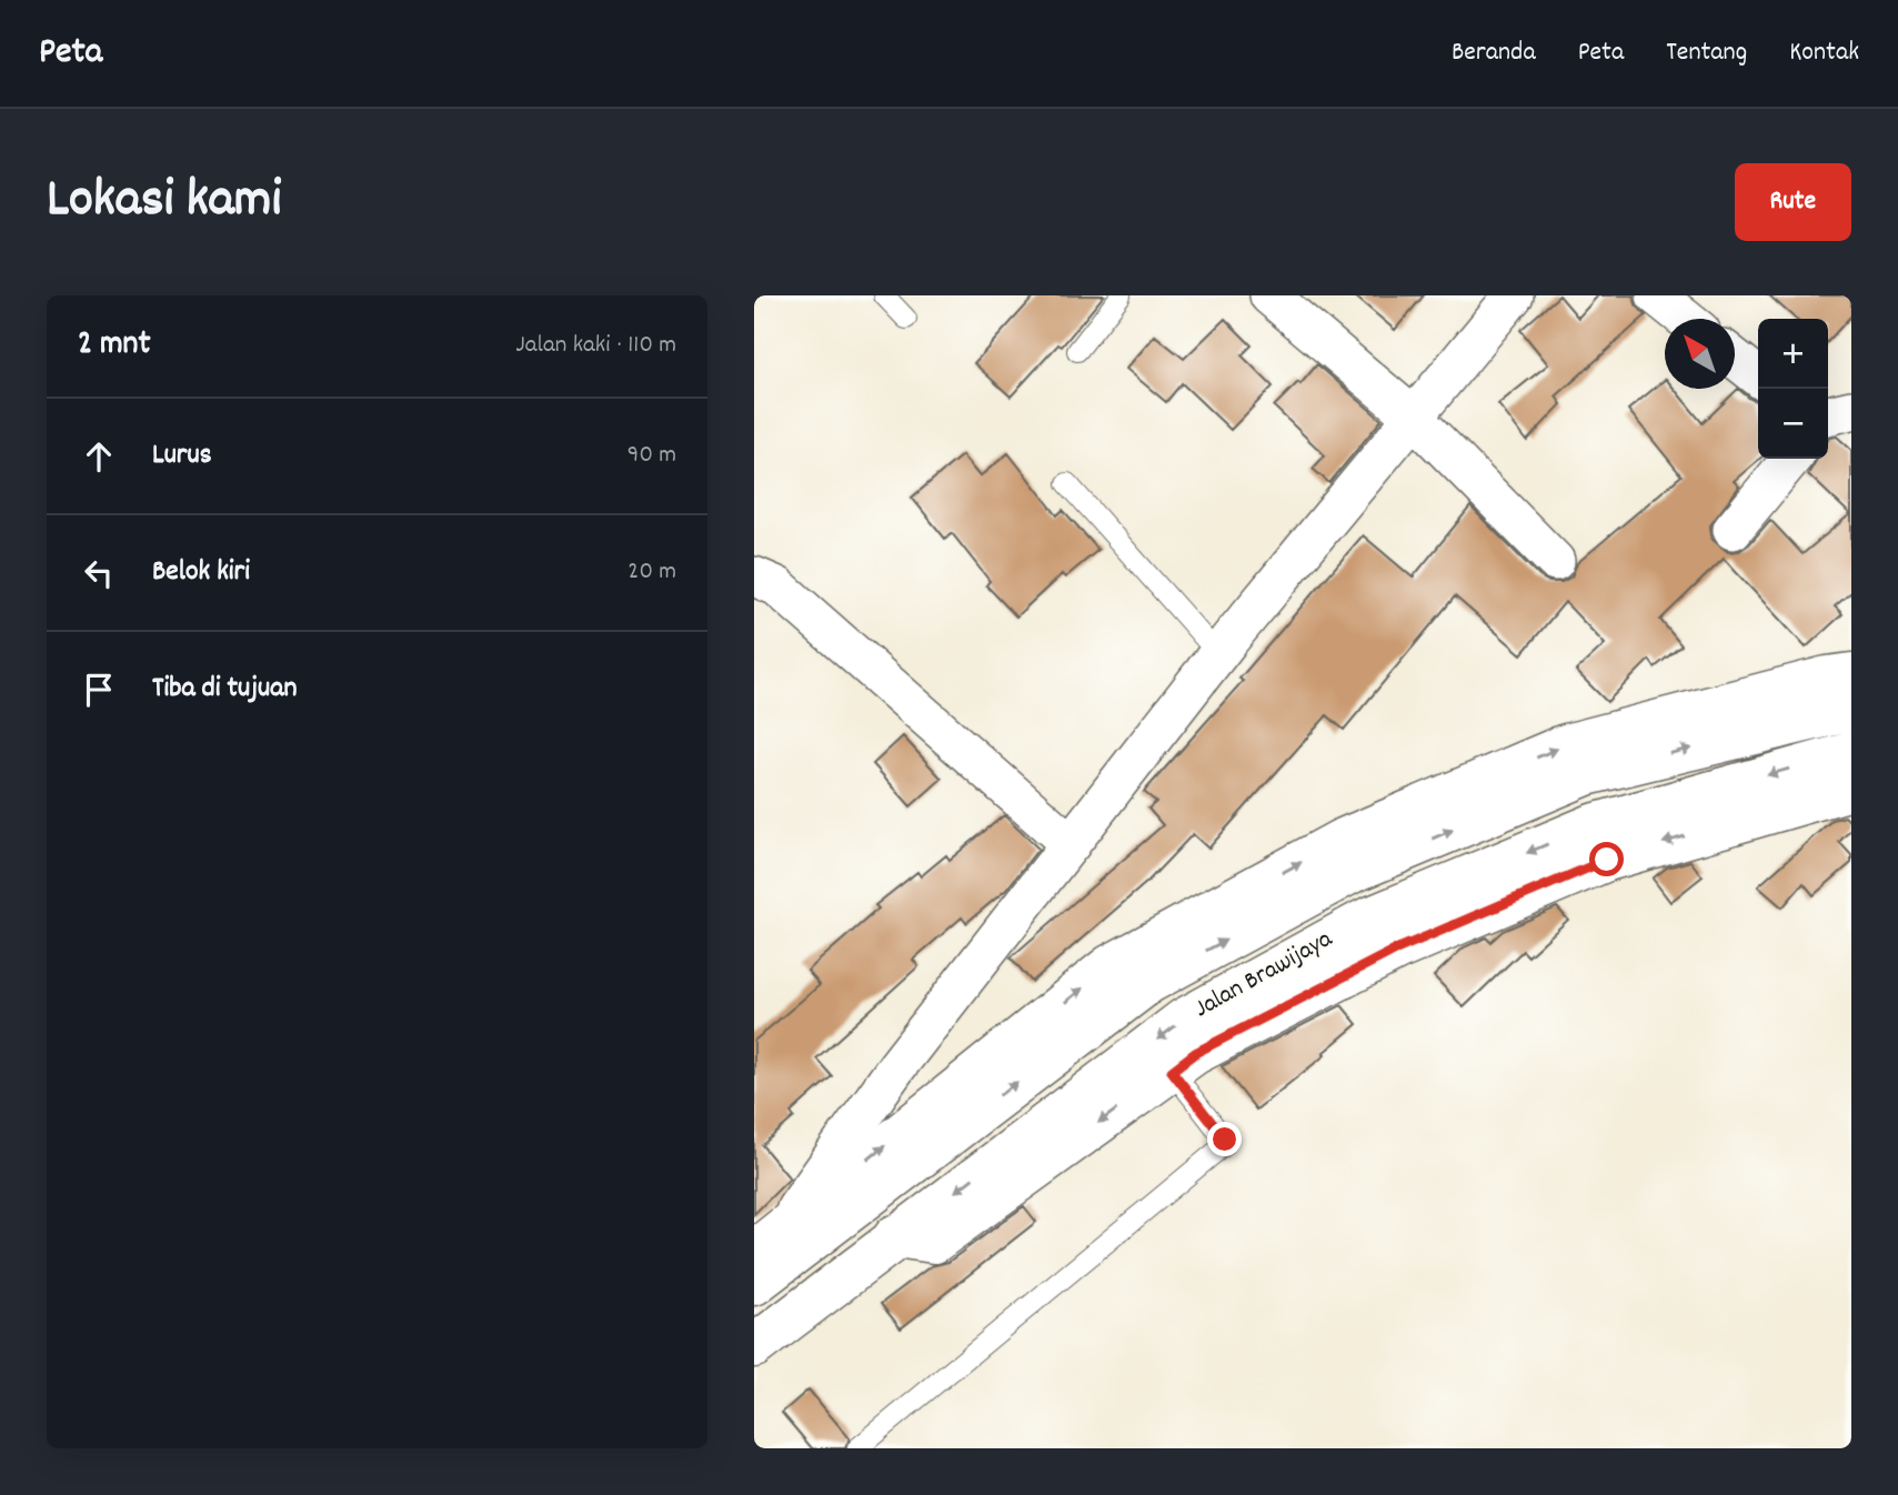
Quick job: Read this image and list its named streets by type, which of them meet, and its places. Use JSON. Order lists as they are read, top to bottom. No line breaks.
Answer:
{"streets":{"main road":["Jalan Brawijaya"]},"north":"top left","page":{"header":"Peta","nav":["Beranda","Peta","Tentang","Kontak"],"title":"Lokasi kami","buttons":"Rute","heading":["2 mnt","Jalan kaki · 110 m"],"map_buttons":["+","−"],"list":[["Lurus","90 m"],["Belok kiri","20 m"],"Tiba di tujuan"]}}
